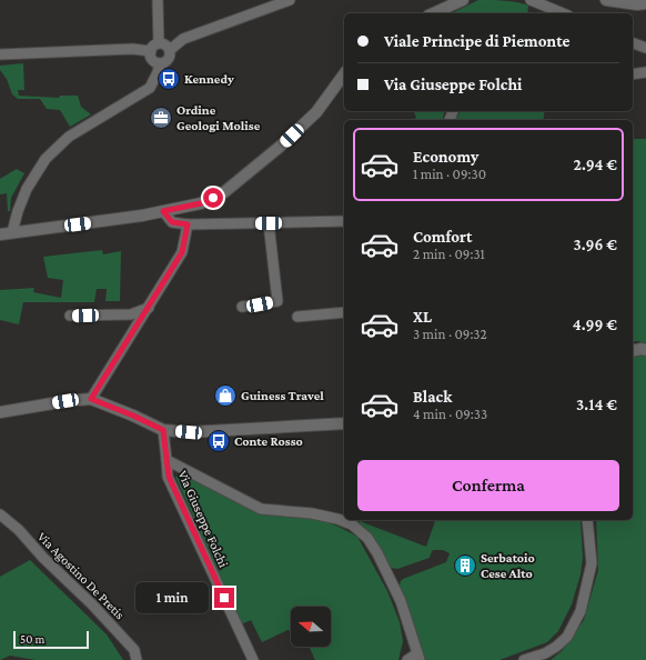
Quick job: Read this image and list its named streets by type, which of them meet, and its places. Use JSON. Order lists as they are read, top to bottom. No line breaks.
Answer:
{"streets":{"street":["Via Giuseppe Folchi","Via Agostino De Pretis"]},"places":{"bus stop":["Kennedy","Conte Rosso"],"office":["Ordine Geologi Molise"],"shop":["Guiness Travel"],"building":["Serbatoio Cese Alto"]},"scale_bar":"50 m","north":"left","page":{"banner":["Viale Principe di Piemonte","Via Giuseppe Folchi"],"list":[{"name":"Economy","note":"1 min · 09:30","value":"2.94 €"},{"name":"Comfort","note":"2 min · 09:31","value":"3.96 €"},{"name":"XL","note":"3 min · 09:32","value":"4.99 €"},{"name":"Black","note":"4 min · 09:33","value":"3.14 €"}],"buttons":"Conferma","bubble":"1 min","scale":"50 m"}}
